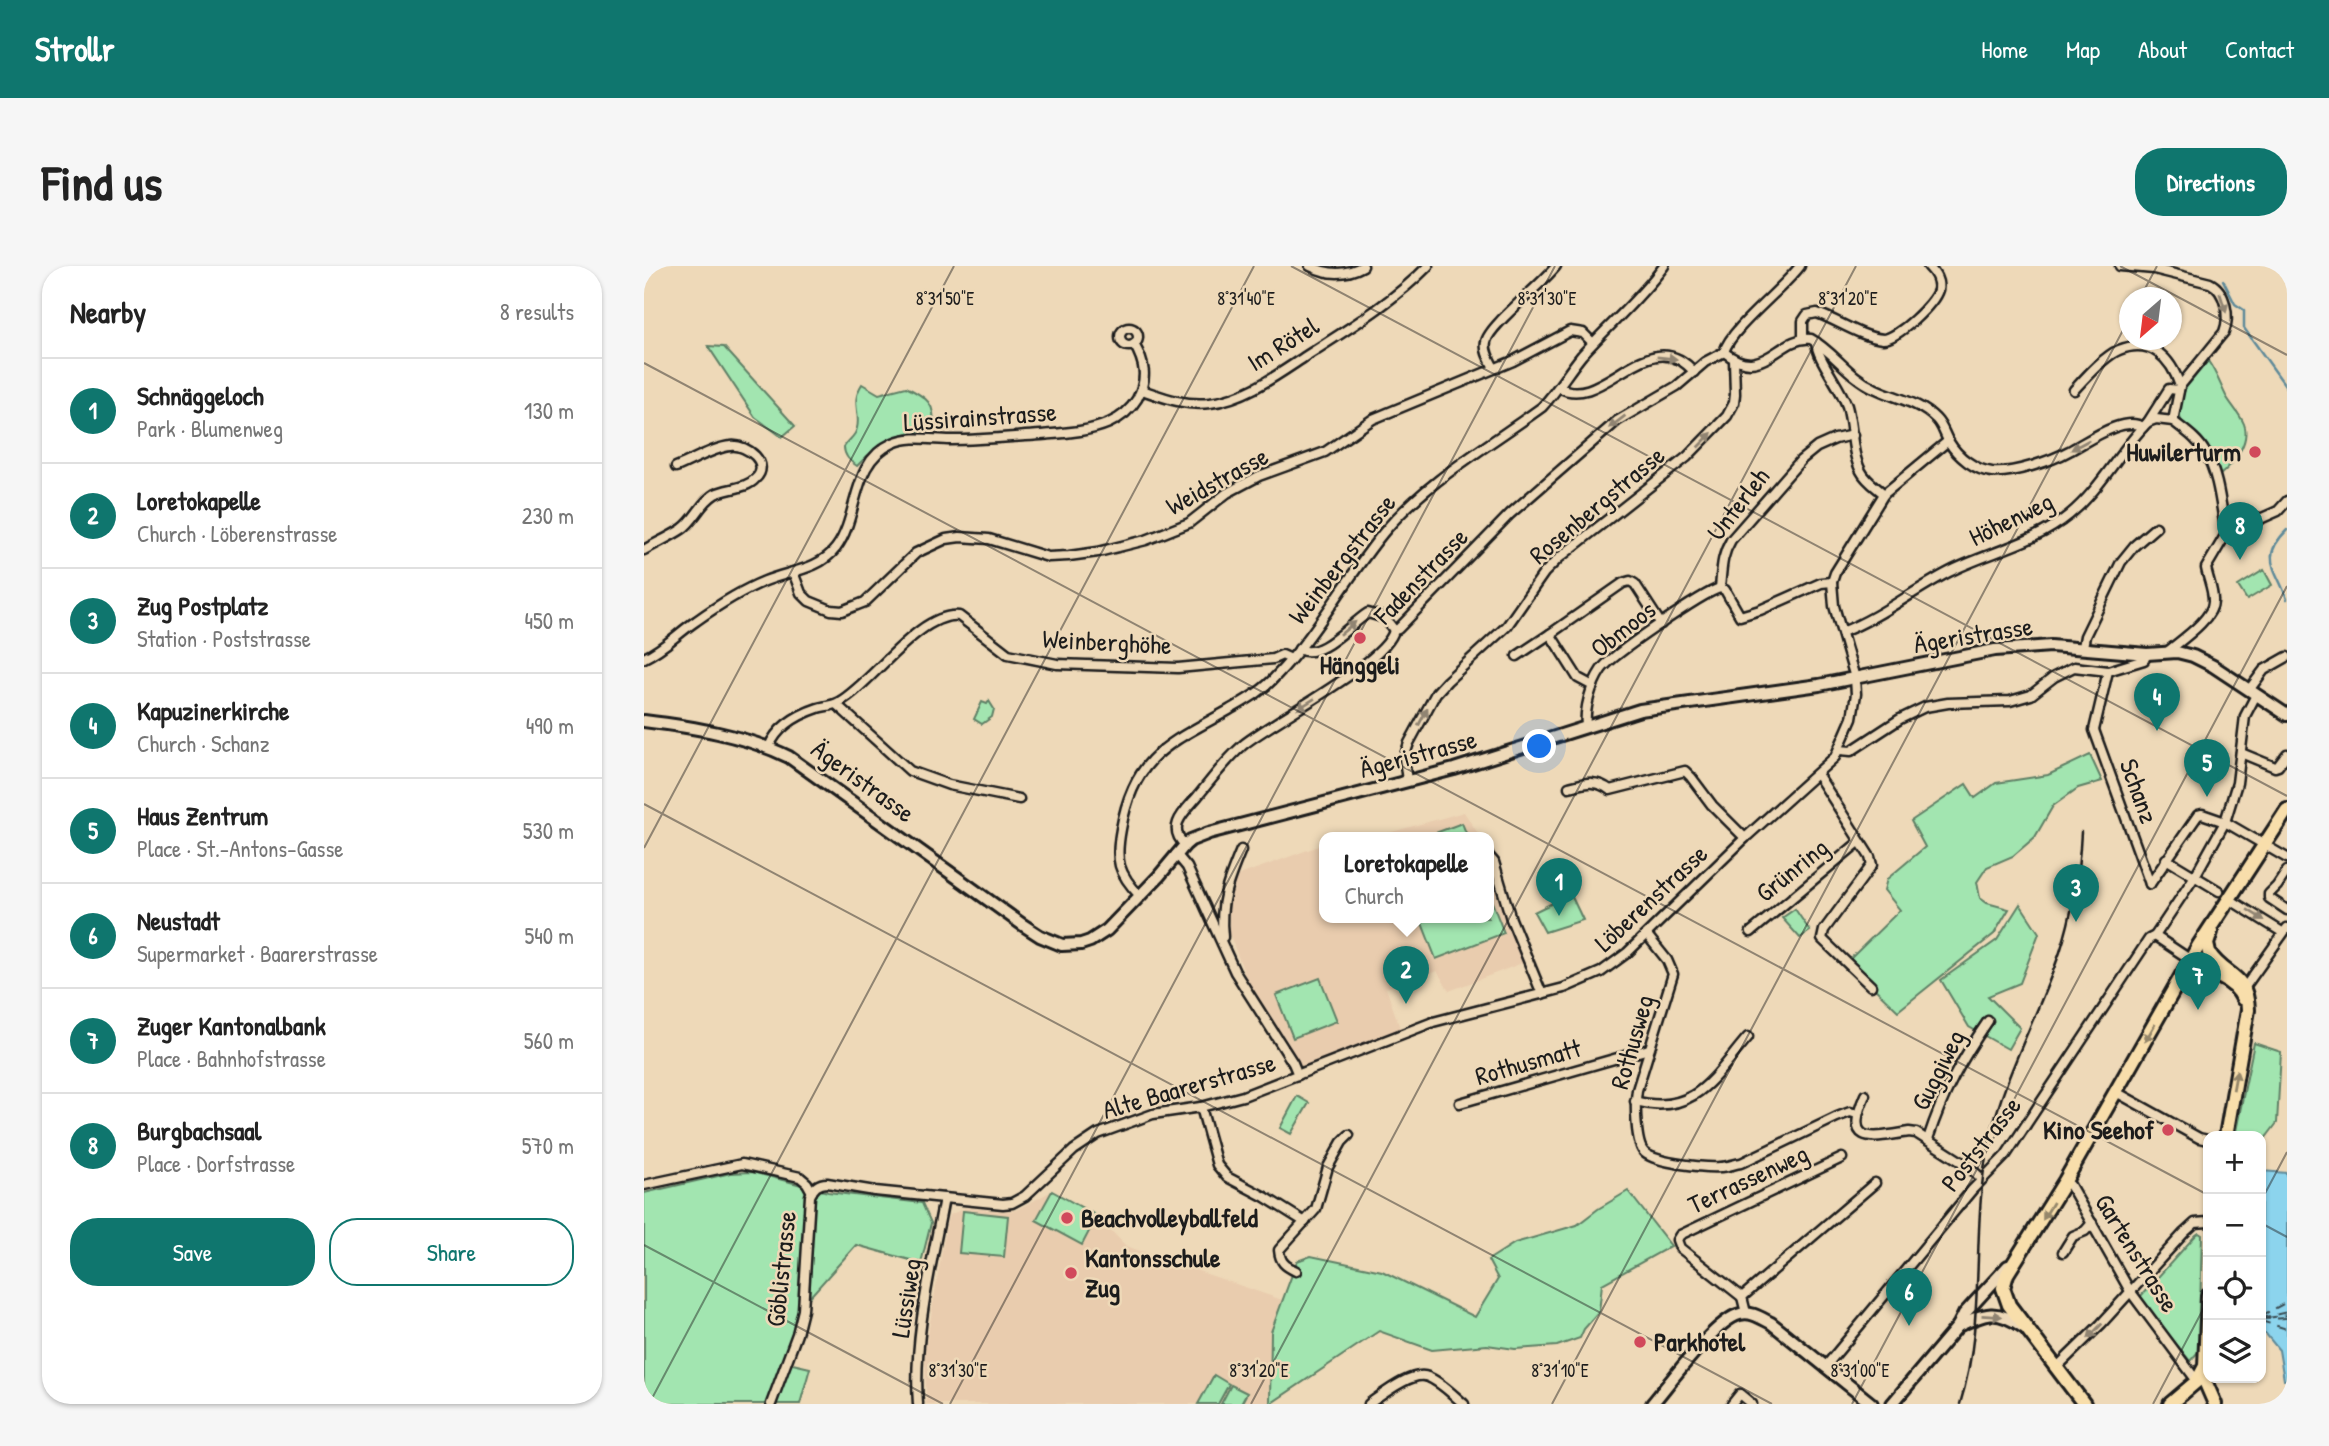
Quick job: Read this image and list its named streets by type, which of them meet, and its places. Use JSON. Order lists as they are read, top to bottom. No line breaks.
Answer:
{"streets":{"main road":["Ägeristrasse"],"street":["Im Rötel","Lüssirainstrasse","Weidstrasse","Unterleh","Rosenbergstrasse","Höhenweg","Weinbergstrasse","Fadenstrasse","Obmoos","Weinberghöhe","Schanz","Grünring","Löberenstrasse","Rothusweg","Rothusmatt","Guggiweg","Alte Baarerstrasse","Poststrasse","Terrassenweg","Gartenstrasse","Göblistrasse","Lüssiweg"]},"crossings":[["Im Rötel","Lüssirainstrasse"],["Lüssirainstrasse","Weidstrasse"],["Weidstrasse","Weinbergstrasse"],["Unterleh","Obmoos"],["Rosenbergstrasse","Ägeristrasse"],["Weinbergstrasse","Ägeristrasse"],["Weinbergstrasse","Weinberghöhe"],["Fadenstrasse","Ägeristrasse"],["Obmoos","Ägeristrasse"],["Ägeristrasse","Löberenstrasse"],["Ägeristrasse","Poststrasse"],["Schanz","Löberenstrasse"],["Löberenstrasse","Rothusweg"],["Löberenstrasse","Alte Baarerstrasse"],["Rothusweg","Rothusmatt"],["Rothusweg","Guggiweg"],["Guggiweg","Poststrasse"],["Alte Baarerstrasse","Göblistrasse"],["Alte Baarerstrasse","Lüssiweg"]],"one_way":["Rosenbergstrasse","Fadenstrasse"],"places":["Huwilerturm","Hänggeli","Kino Seehof","Beachvolleyballfeld","Kantonsschule Zug","Parkhotel"],"north":"bottom left","page":{"header":"Strollr","nav":["Home","Map","About","Contact"],"buttons":["Directions",["Save","Share"]],"title":"Find us","heading":["Nearby","8 results"],"list":[{"mark":"1","name":"Schnäggeloch","note":"Park · Blumenweg","value":"130 m"},{"mark":"2","name":"Loretokapelle","note":"Church · Löberenstrasse","value":"230 m"},{"mark":"3","name":"Zug Postplatz","note":"Station · Poststrasse","value":"450 m"},{"mark":"4","name":"Kapuzinerkirche","note":"Church · Schanz","value":"490 m"},{"mark":"5","name":"Haus Zentrum","note":"Place · St.-Antons-Gasse","value":"530 m"},{"mark":"6","name":"Neustadt","note":"Supermarket · Baarerstrasse","value":"540 m"},{"mark":"7","name":"Zuger Kantonalbank","note":"Place · Bahnhofstrasse","value":"560 m"},{"mark":"8","name":"Burgbachsaal","note":"Place · Dorfstrasse","value":"570 m"}],"pins":["8","4","5","1","3","2","7","6"],"popup":["Loretokapelle","Church"],"map_buttons":["+","−"]},"coordinates":["8°31'50\"E","8°31'40\"E","8°31'30\"E","8°31'20\"E","8°31'10\"E","8°31'00\"E"]}
